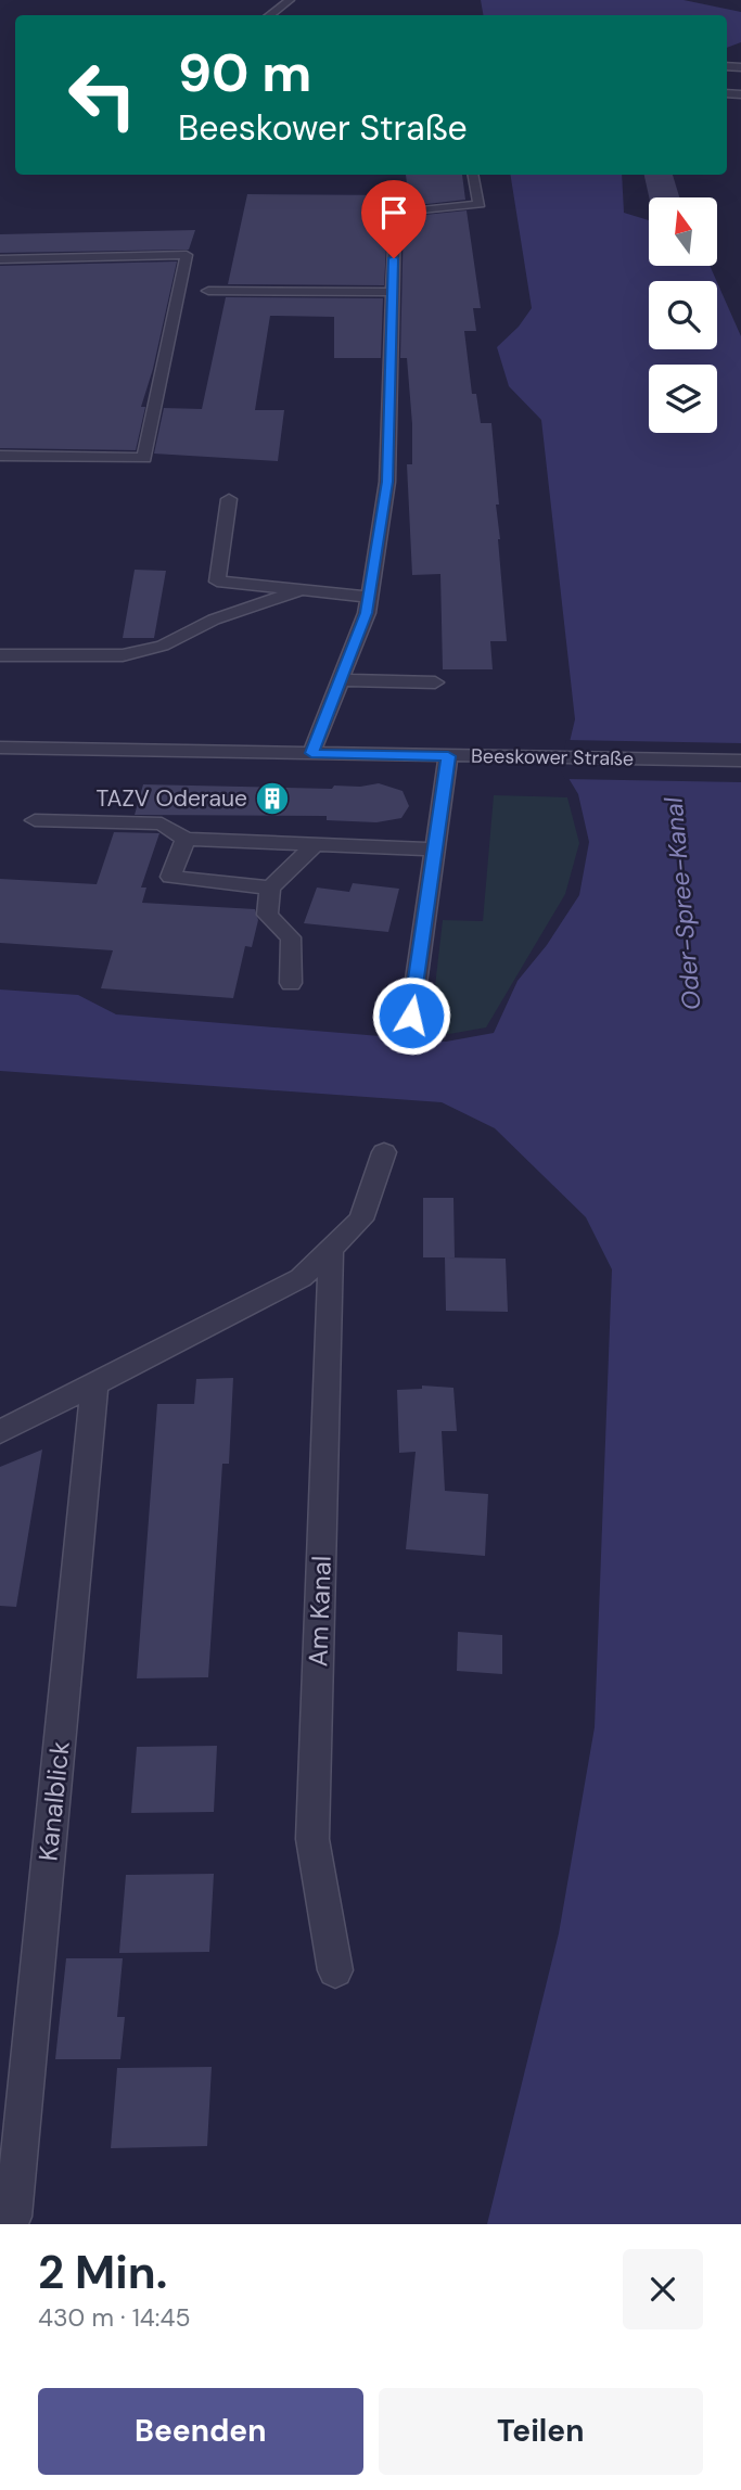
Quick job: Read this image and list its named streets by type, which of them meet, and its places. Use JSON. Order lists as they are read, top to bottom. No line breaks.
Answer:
{"streets":{"street":["Beeskower Straße","Am Kanal","Kanalblick"]},"water":["Oder-Spree-Kanal"],"places":{"building":["TAZV Oderaue"]},"north":"top","page":{"turn":["90 m","Beeskower Straße"],"heading":["2 Min.","430 m · 14:45"],"buttons":["Beenden","Teilen"]}}
